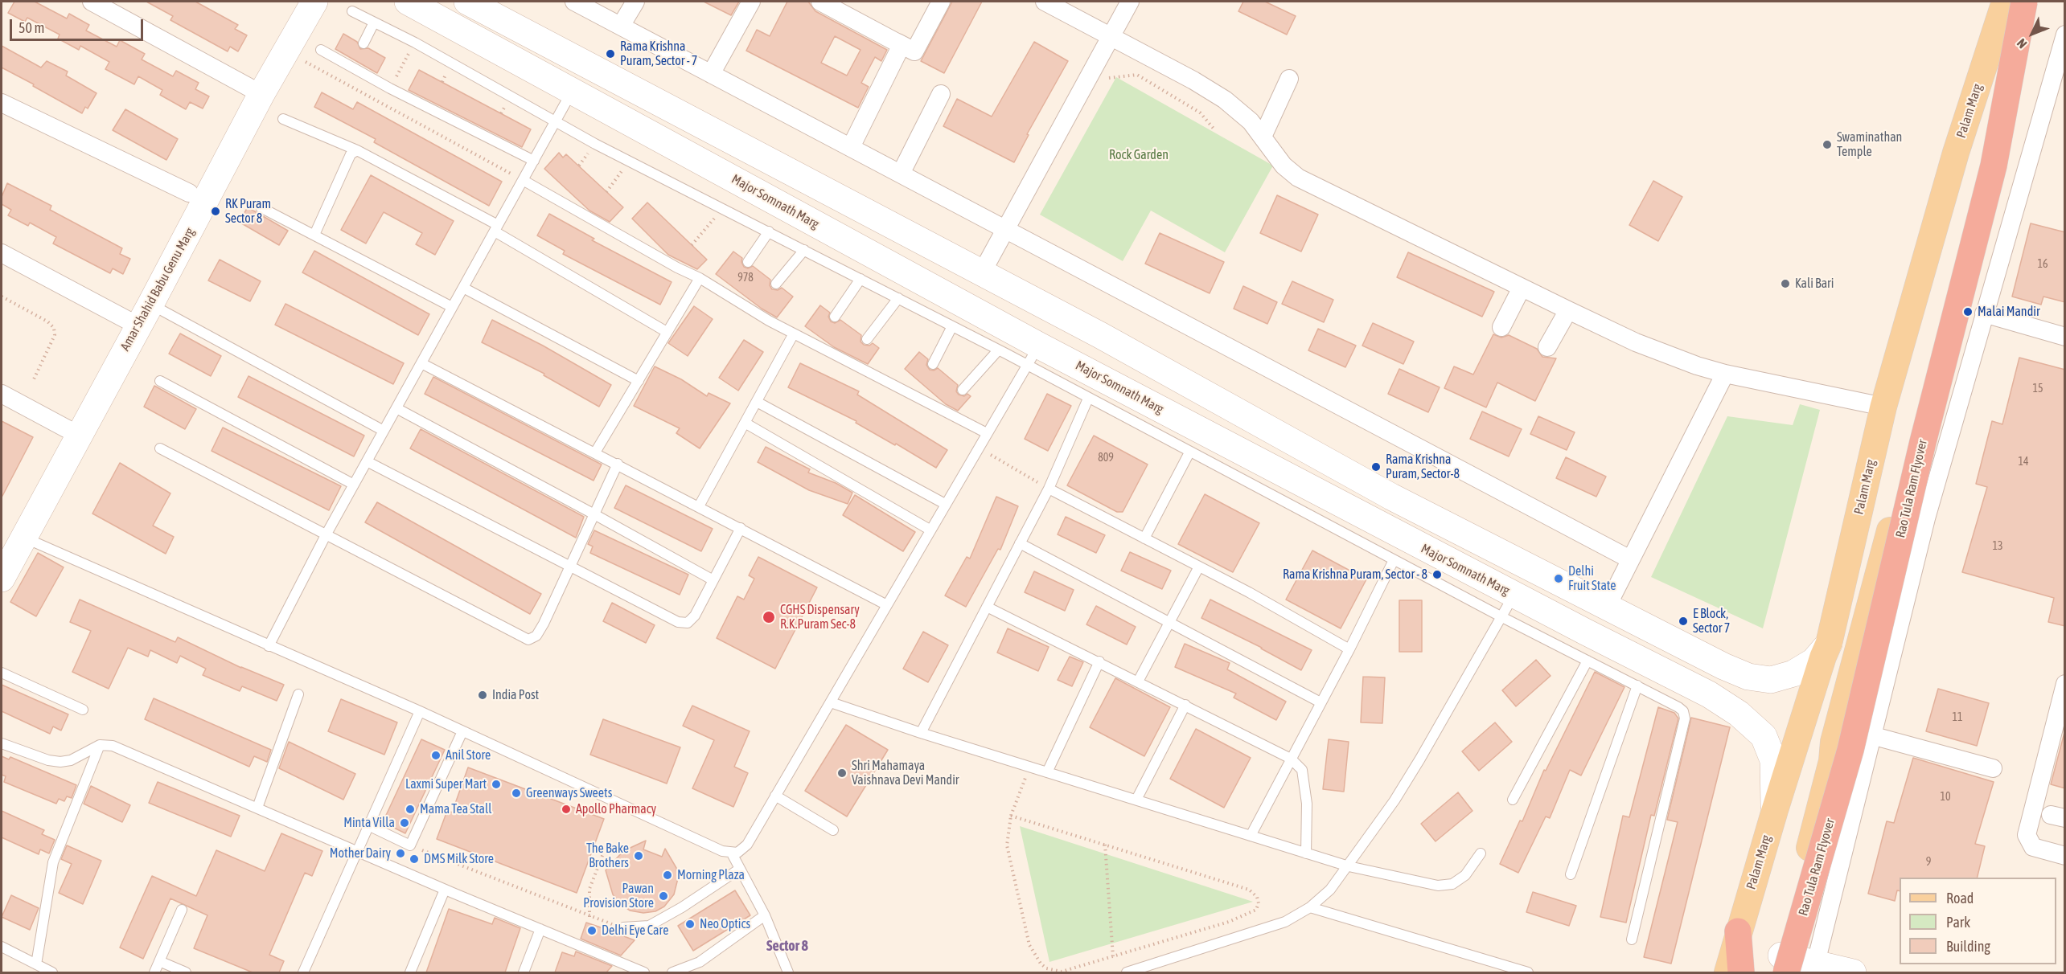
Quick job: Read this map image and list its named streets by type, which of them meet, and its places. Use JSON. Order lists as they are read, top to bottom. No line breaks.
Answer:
{"streets":{"highway":["Rao Tula Ram Flyover"],"main road":["Palam Marg"],"street":["Major Somnath Marg","Amar Shahid Babu Genu Marg"]},"crossings":[["Palam Marg","Major Somnath Marg"]],"districts":["Sector 8"],"parks":["Rock Garden"],"places":["Rama Krishna Puram, Sector - 7","Swaminathan Temple","RK Puram Sector 8","Kali Bari","Malai Mandir","Rama Krishna Puram, Sector-8","Rama Krishna Puram, Sector - 8","Delhi Fruit State","CGHS Dispensary R.K.Puram Sec-8","E Block, Sector 7","India Post","Anil Store","Shri Mahamaya Vaishnava Devi Mandir","Laxmi Super Mart","Greenways Sweets","Mama Tea Stall","Apollo Pharmacy","Minta Villa","Mother Dairy","The Bake Brothers","DMS Milk Store","Morning Plaza","Pawan Provision Store","Neo Optics","Delhi Eye Care"],"house_numbers":["16","978","15","809","14","13","11","10","9"],"legend":["Road","Park","Building"],"scale_bar":"50 m","north":"bottom left"}
